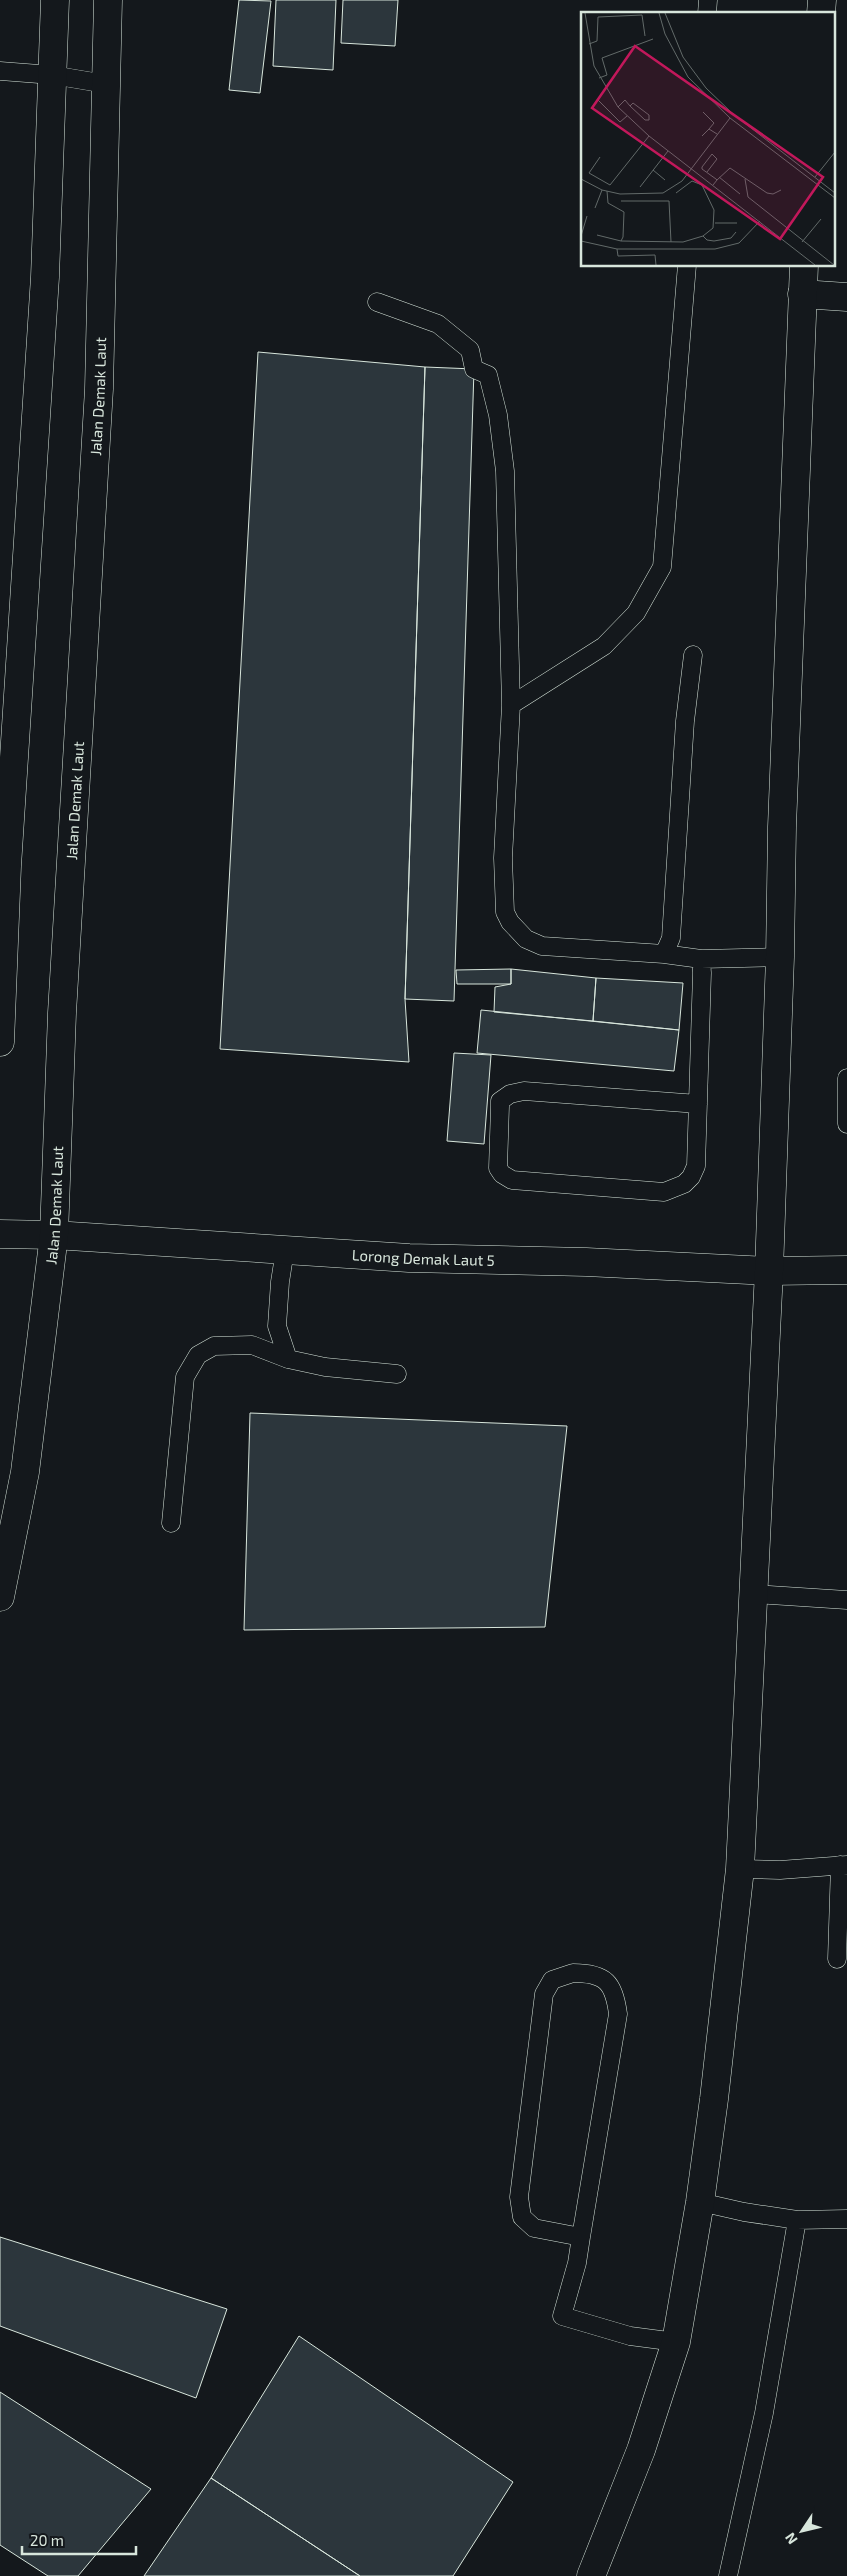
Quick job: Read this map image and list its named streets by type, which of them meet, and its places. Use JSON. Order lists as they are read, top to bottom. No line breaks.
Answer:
{"streets":{"street":["Jalan Demak Laut","Lorong Demak Laut 5"]},"crossings":[["Jalan Demak Laut","Lorong Demak Laut 5"]],"scale_bar":"20 m","north":"bottom left"}
